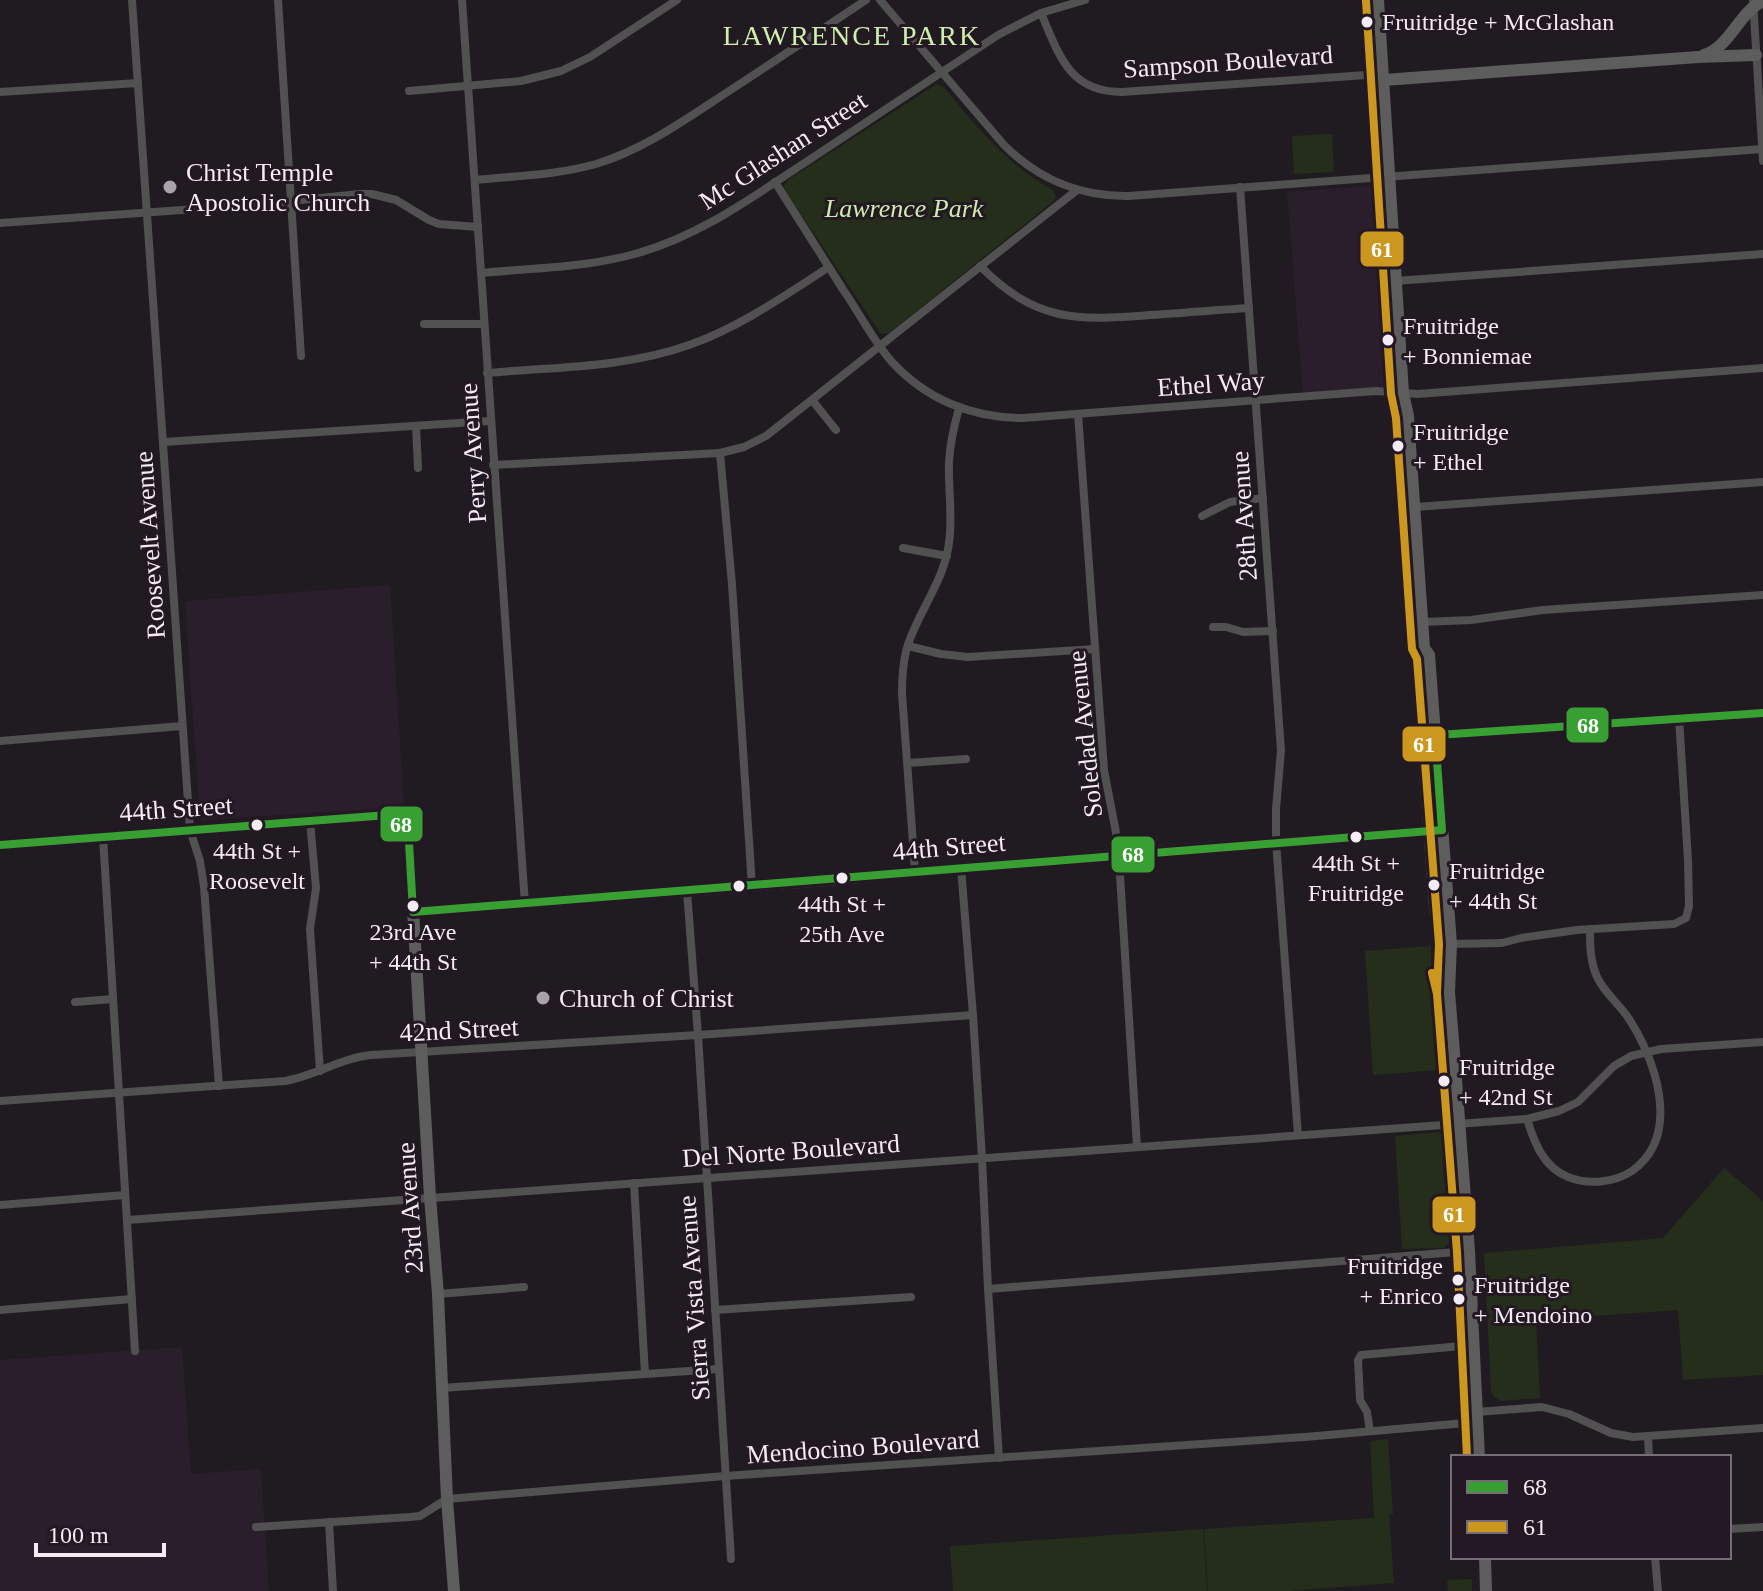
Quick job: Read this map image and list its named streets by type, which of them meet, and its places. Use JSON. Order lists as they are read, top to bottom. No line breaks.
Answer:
{"streets":{"street":["Sampson Boulevard","Mc Glashan Street","Ethel Way","Perry Avenue","28th Avenue","Roosevelt Avenue","Soledad Avenue","44th Street","42nd Street","Del Norte Boulevard","23rd Avenue","Sierra Vista Avenue","Mendocino Boulevard"]},"crossings":[["Sampson Boulevard","Mc Glashan Street"],["Mc Glashan Street","Ethel Way"],["Mc Glashan Street","Perry Avenue"],["Ethel Way","28th Avenue"],["Ethel Way","Soledad Avenue"],["Perry Avenue","44th Street"],["28th Avenue","44th Street"],["28th Avenue","Del Norte Boulevard"],["Roosevelt Avenue","44th Street"],["Roosevelt Avenue","42nd Street"],["Soledad Avenue","44th Street"],["Soledad Avenue","Del Norte Boulevard"],["44th Street","23rd Avenue"],["44th Street","Sierra Vista Avenue"],["42nd Street","23rd Avenue"],["42nd Street","Sierra Vista Avenue"],["Del Norte Boulevard","23rd Avenue"],["Del Norte Boulevard","Sierra Vista Avenue"],["23rd Avenue","Mendocino Boulevard"],["Sierra Vista Avenue","Mendocino Boulevard"]],"districts":["LAWRENCE PARK"],"parks":["Lawrence Park"],"places":["Fruitridge + McGlashan","Christ Temple Apostolic Church","Fruitridge + Bonniemae","Fruitridge + Ethel","44th St + Roosevelt","44th St + Fruitridge","44th St + 25th Ave","Fruitridge + 44th St","23rd Ave + 44th St","Church of Christ","Fruitridge + 42nd St","Fruitridge + Enrico","Fruitridge + Mendoino"],"lines":["transit line 61","transit line 68"],"legend":["68","61"],"scale_bar":"100 m"}
